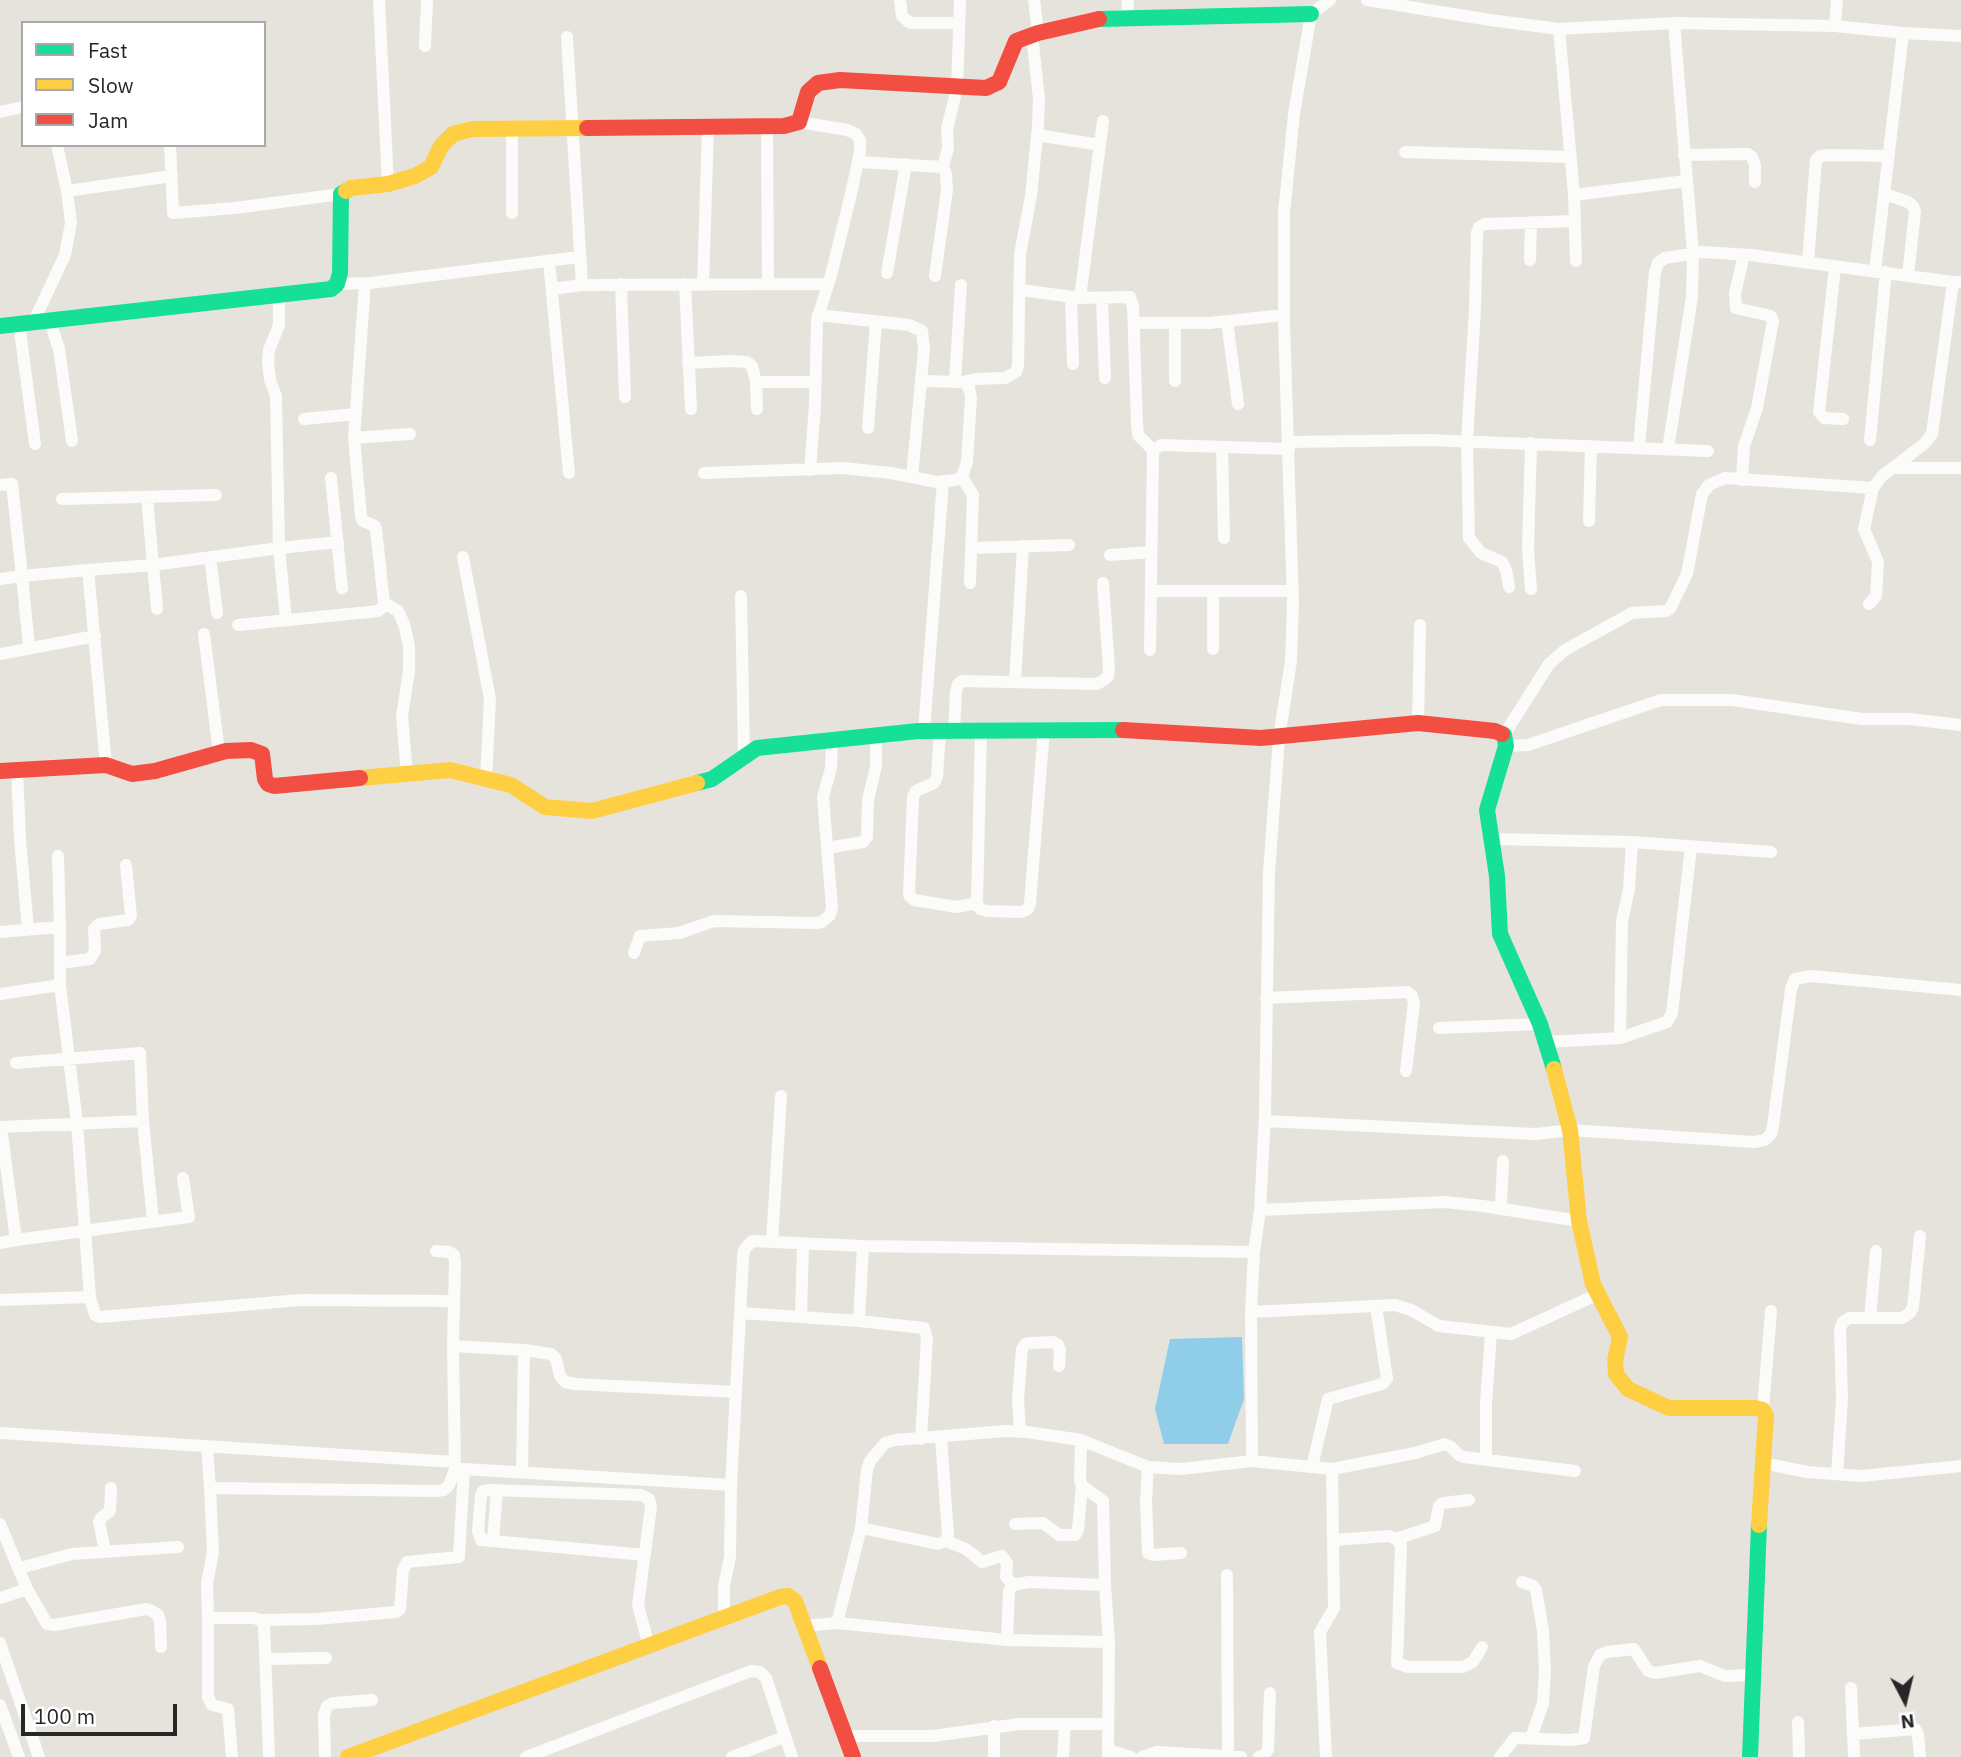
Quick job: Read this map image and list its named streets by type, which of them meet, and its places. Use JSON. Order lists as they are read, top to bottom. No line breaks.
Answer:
{"legend":["Fast","Slow","Jam"],"scale_bar":"100 m","north":"bottom"}
